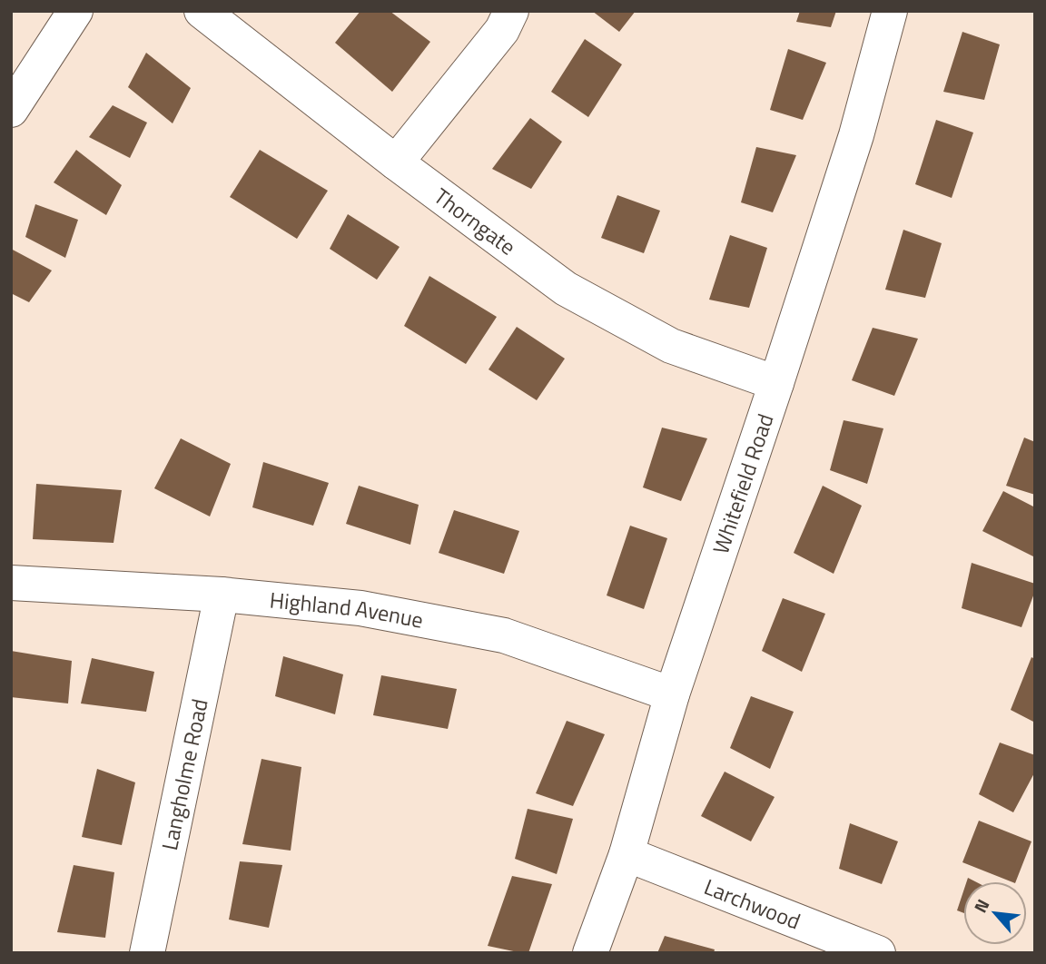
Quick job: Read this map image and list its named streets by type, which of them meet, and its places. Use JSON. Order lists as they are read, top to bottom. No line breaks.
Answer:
{"streets":{"street":["Thorngate","Whitefield Road","Highland Avenue","Langholme Road","Larchwood"]},"crossings":[["Thorngate","Whitefield Road"],["Whitefield Road","Highland Avenue"],["Whitefield Road","Larchwood"],["Highland Avenue","Langholme Road"]],"north":"top left"}
